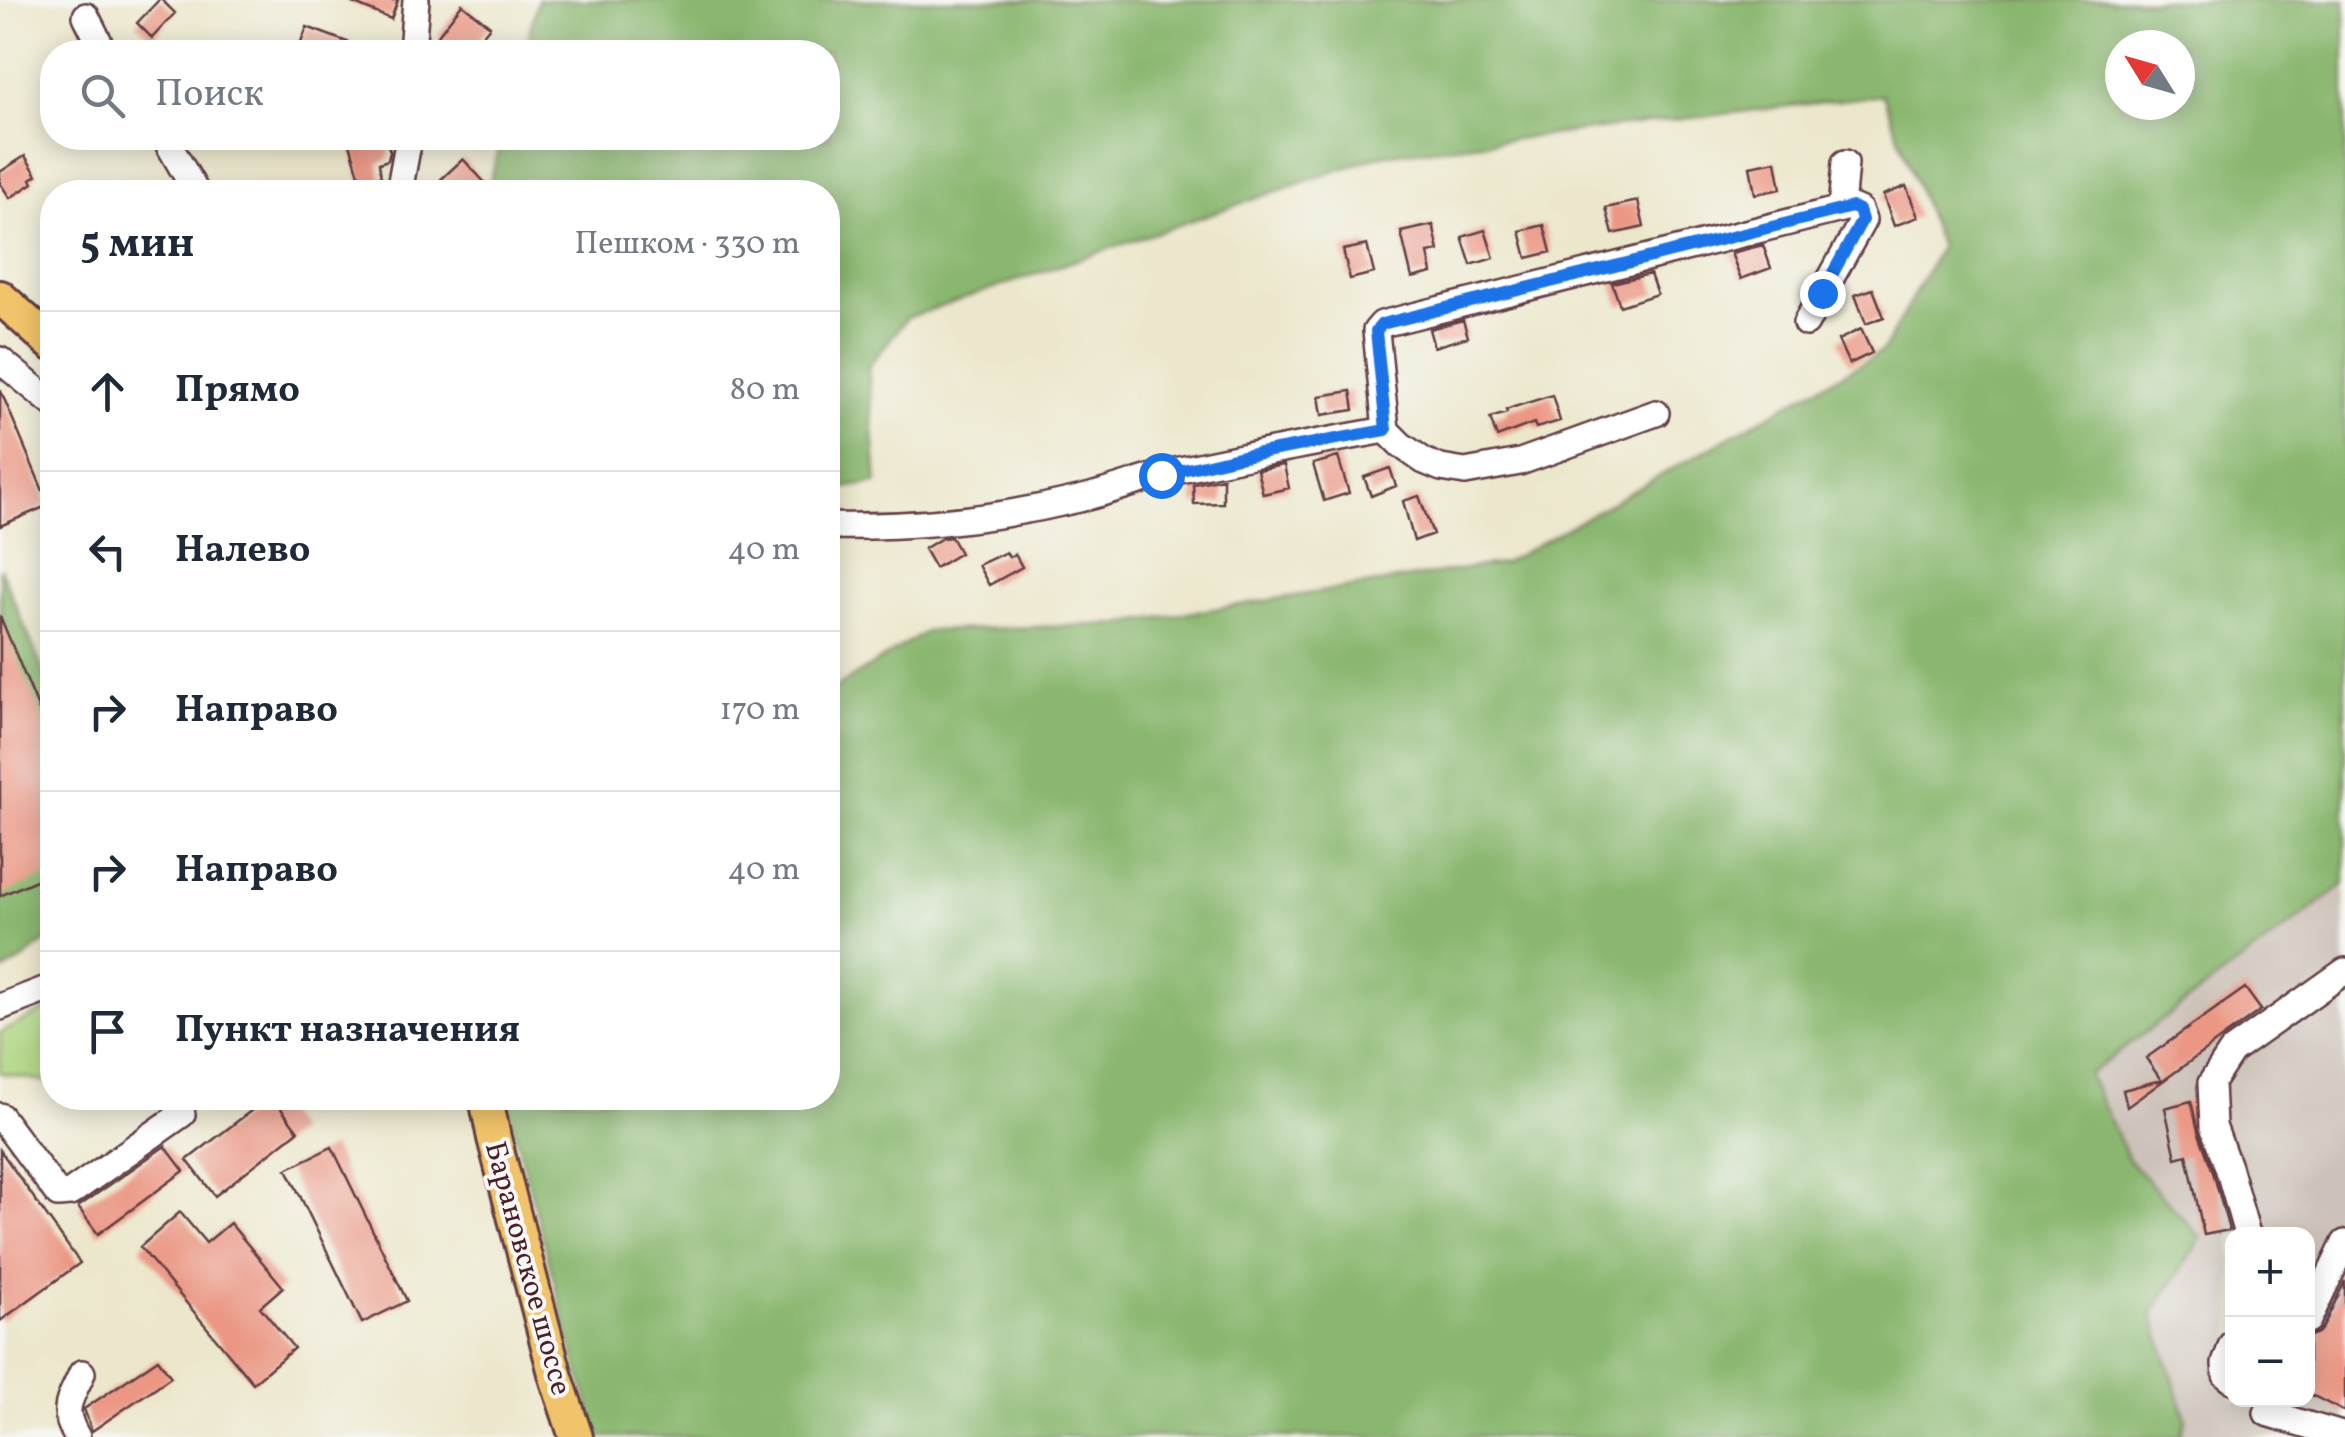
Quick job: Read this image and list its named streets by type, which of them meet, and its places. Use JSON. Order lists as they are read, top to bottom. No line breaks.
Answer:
{"streets":{"main road":["Барановское шоссе"]},"north":"top left","page":{"search":"Поиск","heading":["5 мин","Пешком · 330 m"],"list":[["Прямо","80 m"],["Налево","40 m"],["Направо","170 m"],["Направо","40 m"],"Пункт назначения"],"map_buttons":["+","−"]}}
